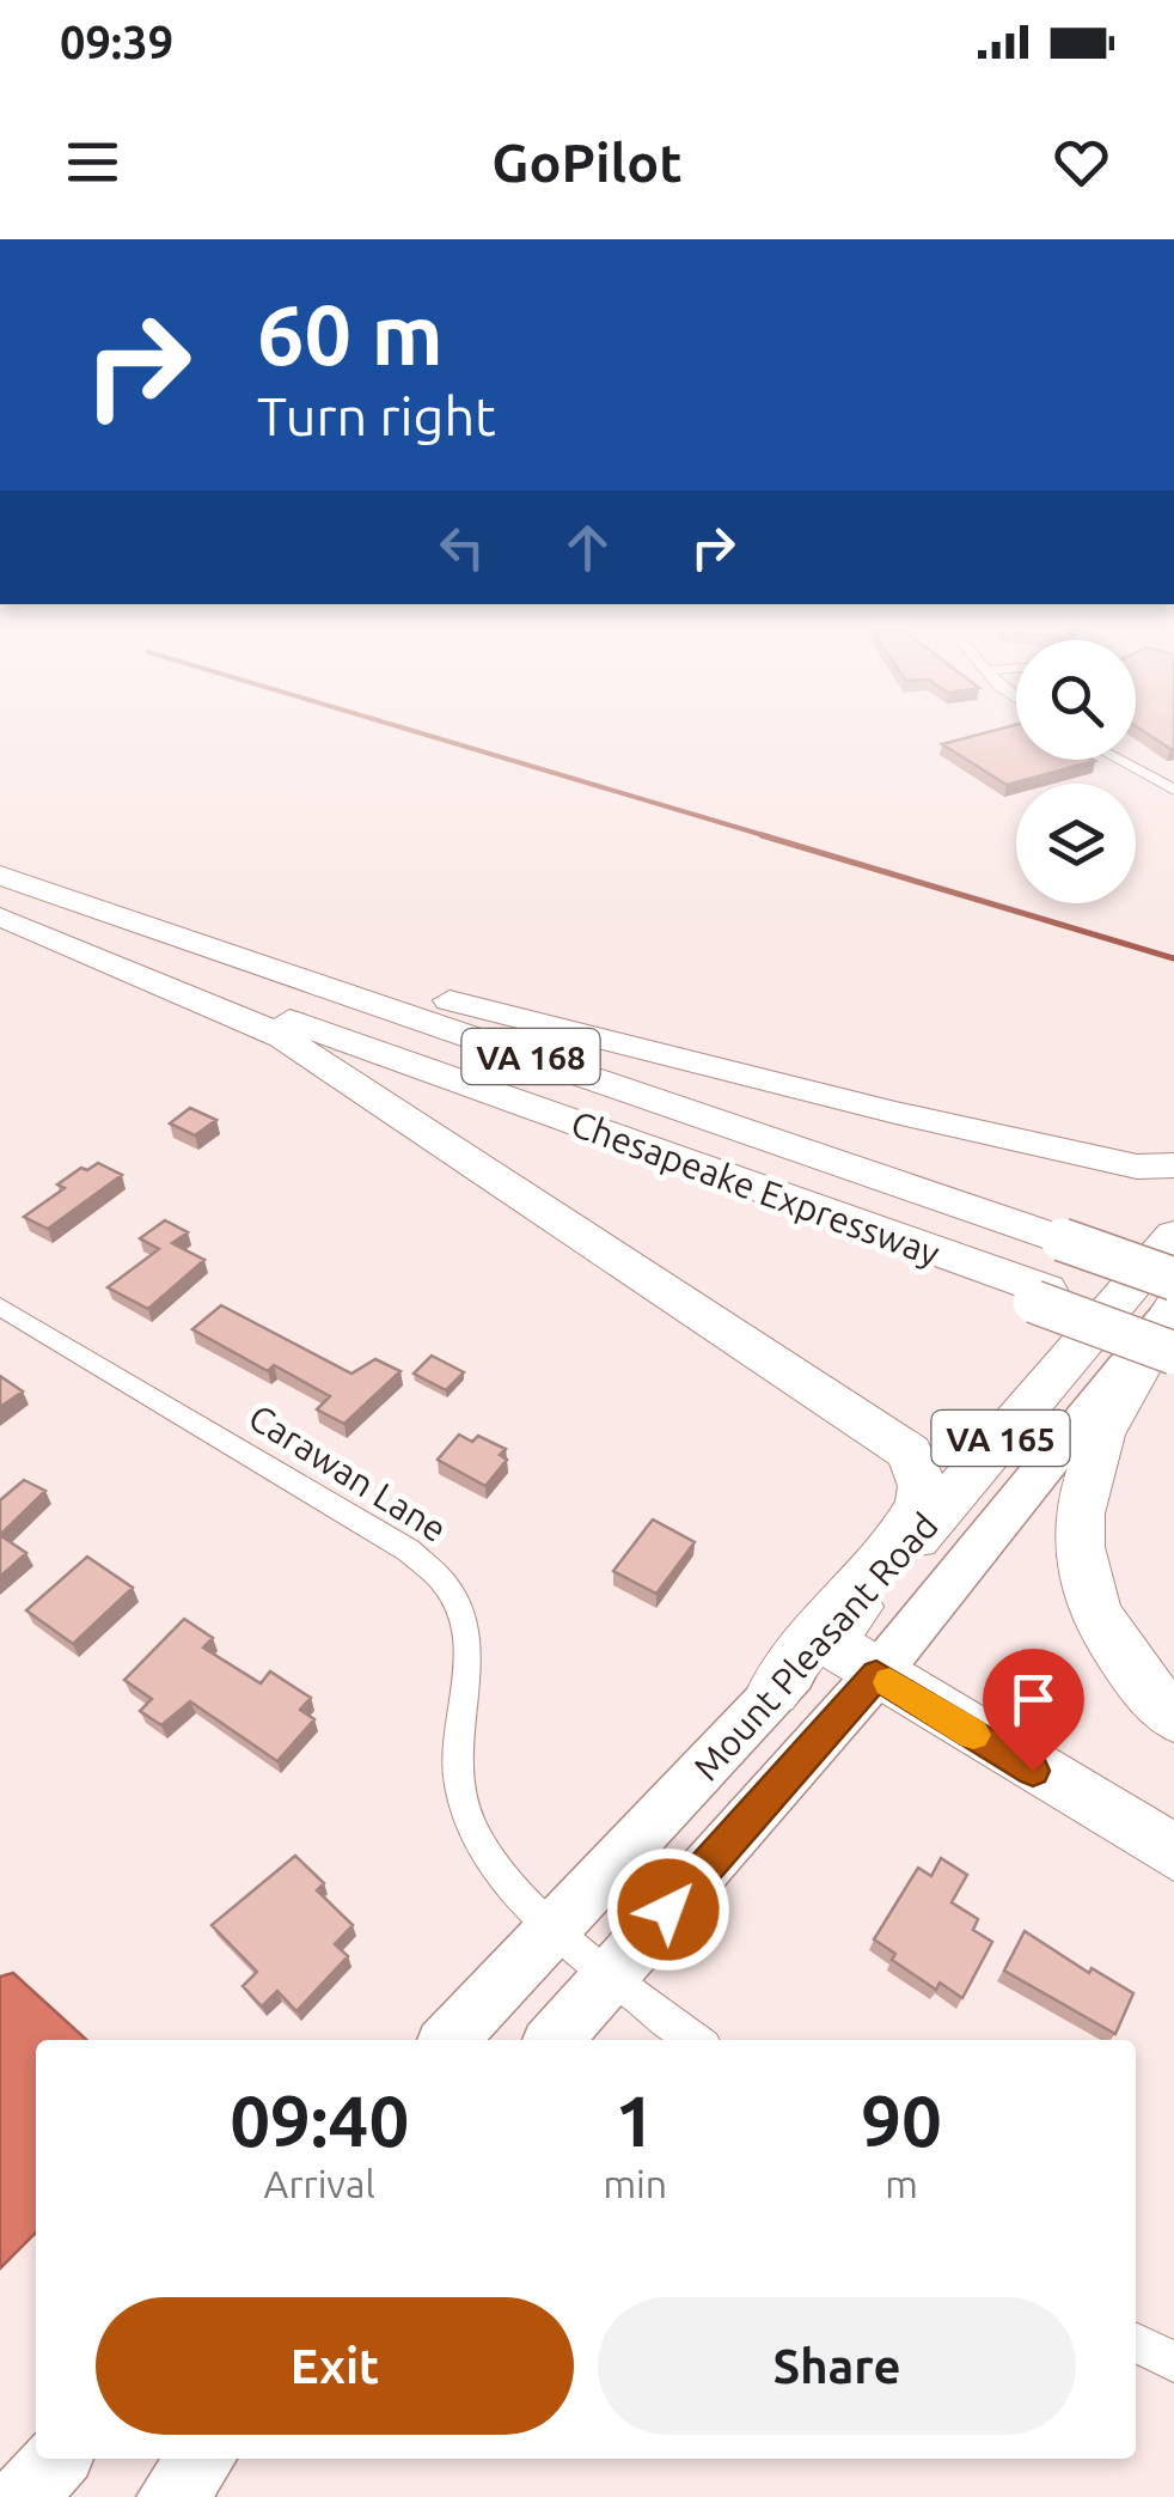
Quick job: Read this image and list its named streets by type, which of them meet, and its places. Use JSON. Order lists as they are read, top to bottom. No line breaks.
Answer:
{"streets":{"highway":["VA 168","Chesapeake Expressway","VA 165","Mount Pleasant Road"],"street":["Carawan Lane"]},"crossings":[["Carawan Lane","Mount Pleasant Road"]],"page":{"status":"09:39","header":"GoPilot","turn":["60 m","Turn right"],"eta":["09:40","Arrival","1","min","90","m"],"buttons":["Exit","Share"]}}
